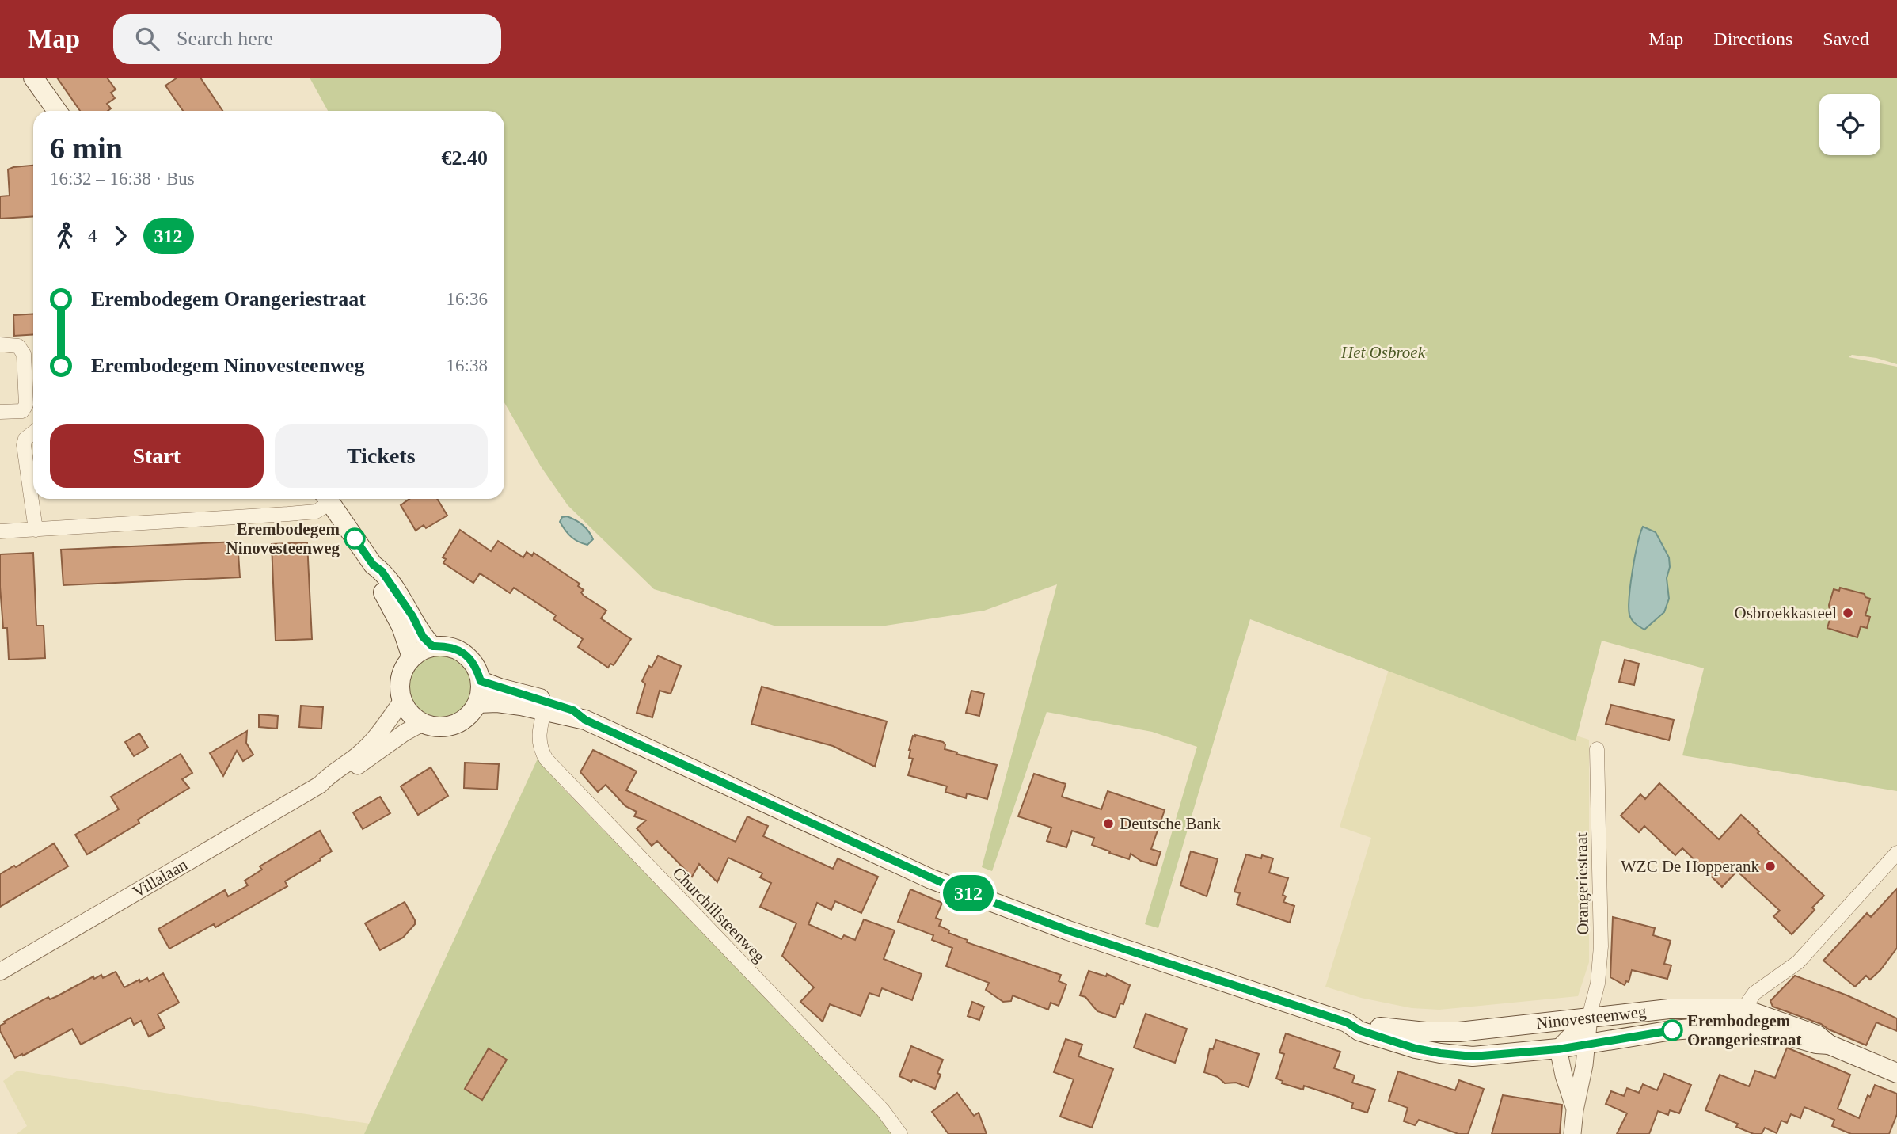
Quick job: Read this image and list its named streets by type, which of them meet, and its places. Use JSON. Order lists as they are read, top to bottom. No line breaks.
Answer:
{"streets":{"main road":["Ninovesteenweg"],"street":["Villalaan","Orangeriestraat","Churchillsteenweg"]},"crossings":[["Villalaan","Ninovesteenweg"],["Orangeriestraat","Ninovesteenweg"],["Churchillsteenweg","Ninovesteenweg"]],"parks":["Het Osbroek"],"places":["Erembodegem Ninovesteenweg","Osbroekkasteel","Deutsche Bank","WZC De Hopperank","Erembodegem Orangeriestraat"],"lines":["bus line 312"],"page":{"header":"Map","search":"Search here","nav":["Map","Directions","Saved"],"on_map":"312","heading":["6 min","16:32 – 16:38 · Bus","€2.40"],"legs":["4","312"],"list":[{"name":"Erembodegem Orangeriestraat","value":"16:36"},{"name":"Erembodegem Ninovesteenweg","value":"16:38"}],"buttons":["Start","Tickets"]}}
